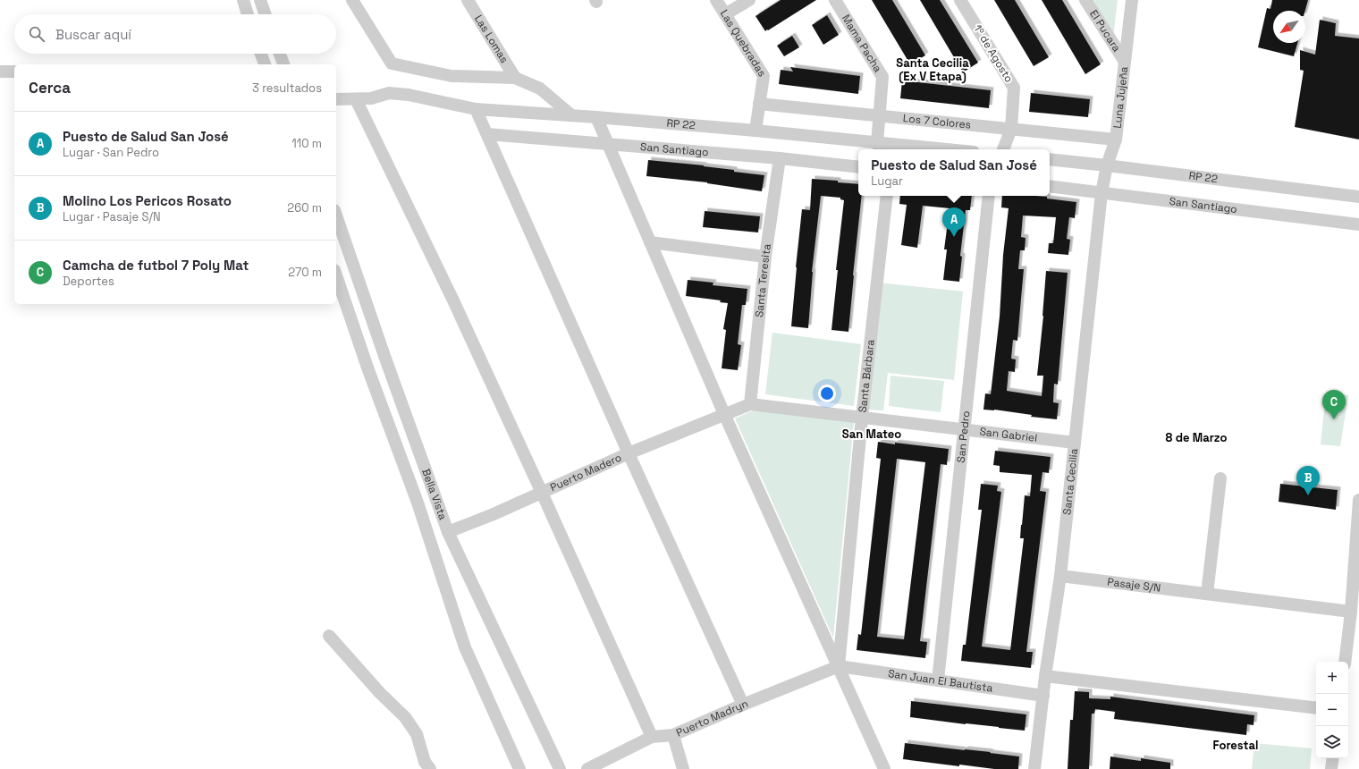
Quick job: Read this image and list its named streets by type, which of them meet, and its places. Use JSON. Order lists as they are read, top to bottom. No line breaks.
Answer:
{"streets":{"street":["El Pucara","Las Lomas","Las Quebradas","Mama Pacha","1º de Agosto","Luna Jujeña","Los 7 Colores","RP 22","San Santiago","Santa Teresita","Santa Bárbara","San Gabriel","San Pedro","Puerto Madero","Santa Cecilia","Bella Vista","Pasaje S/N","San Juan El Bautista","Puerto Madryn"]},"crossings":[["El Pucara","Luna Jujeña"],["Las Quebradas","Los 7 Colores"],["Las Quebradas","RP 22"],["Mama Pacha","Los 7 Colores"],["Mama Pacha","RP 22"],["1º de Agosto","Los 7 Colores"],["Luna Jujeña","Los 7 Colores"],["Luna Jujeña","RP 22"],["Luna Jujeña","San Santiago"],["Luna Jujeña","Santa Cecilia"],["San Santiago","Santa Teresita"],["San Santiago","Santa Cecilia"],["Santa Teresita","San Gabriel"],["Santa Teresita","Puerto Madero"],["Santa Bárbara","San Gabriel"],["Santa Bárbara","San Juan El Bautista"],["Santa Bárbara","Puerto Madryn"],["San Gabriel","San Pedro"],["San Gabriel","Puerto Madero"],["San Gabriel","Santa Cecilia"],["San Pedro","San Juan El Bautista"],["Puerto Madero","Bella Vista"],["Santa Cecilia","Pasaje S/N"],["Santa Cecilia","San Juan El Bautista"],["San Juan El Bautista","Puerto Madryn"]],"districts":["Santa Cecilia (Ex V Etapa)","San Mateo","8 de Marzo","Forestal"],"north":"bottom left","page":{"search":"Buscar aquí","heading":["Cerca","3 resultados"],"list":[{"mark":"A","name":"Puesto de Salud San José","note":"Lugar · San Pedro","value":"110 m"},{"mark":"B","name":"Molino Los Pericos Rosato","note":"Lugar · Pasaje S/N","value":"260 m"},{"mark":"C","name":"Camcha de futbol 7 Poly Mat","note":"Deportes","value":"270 m"}],"popup":["Puesto de Salud San José","Lugar"],"pins":["A","C","B"],"map_buttons":["+","−"]}}
